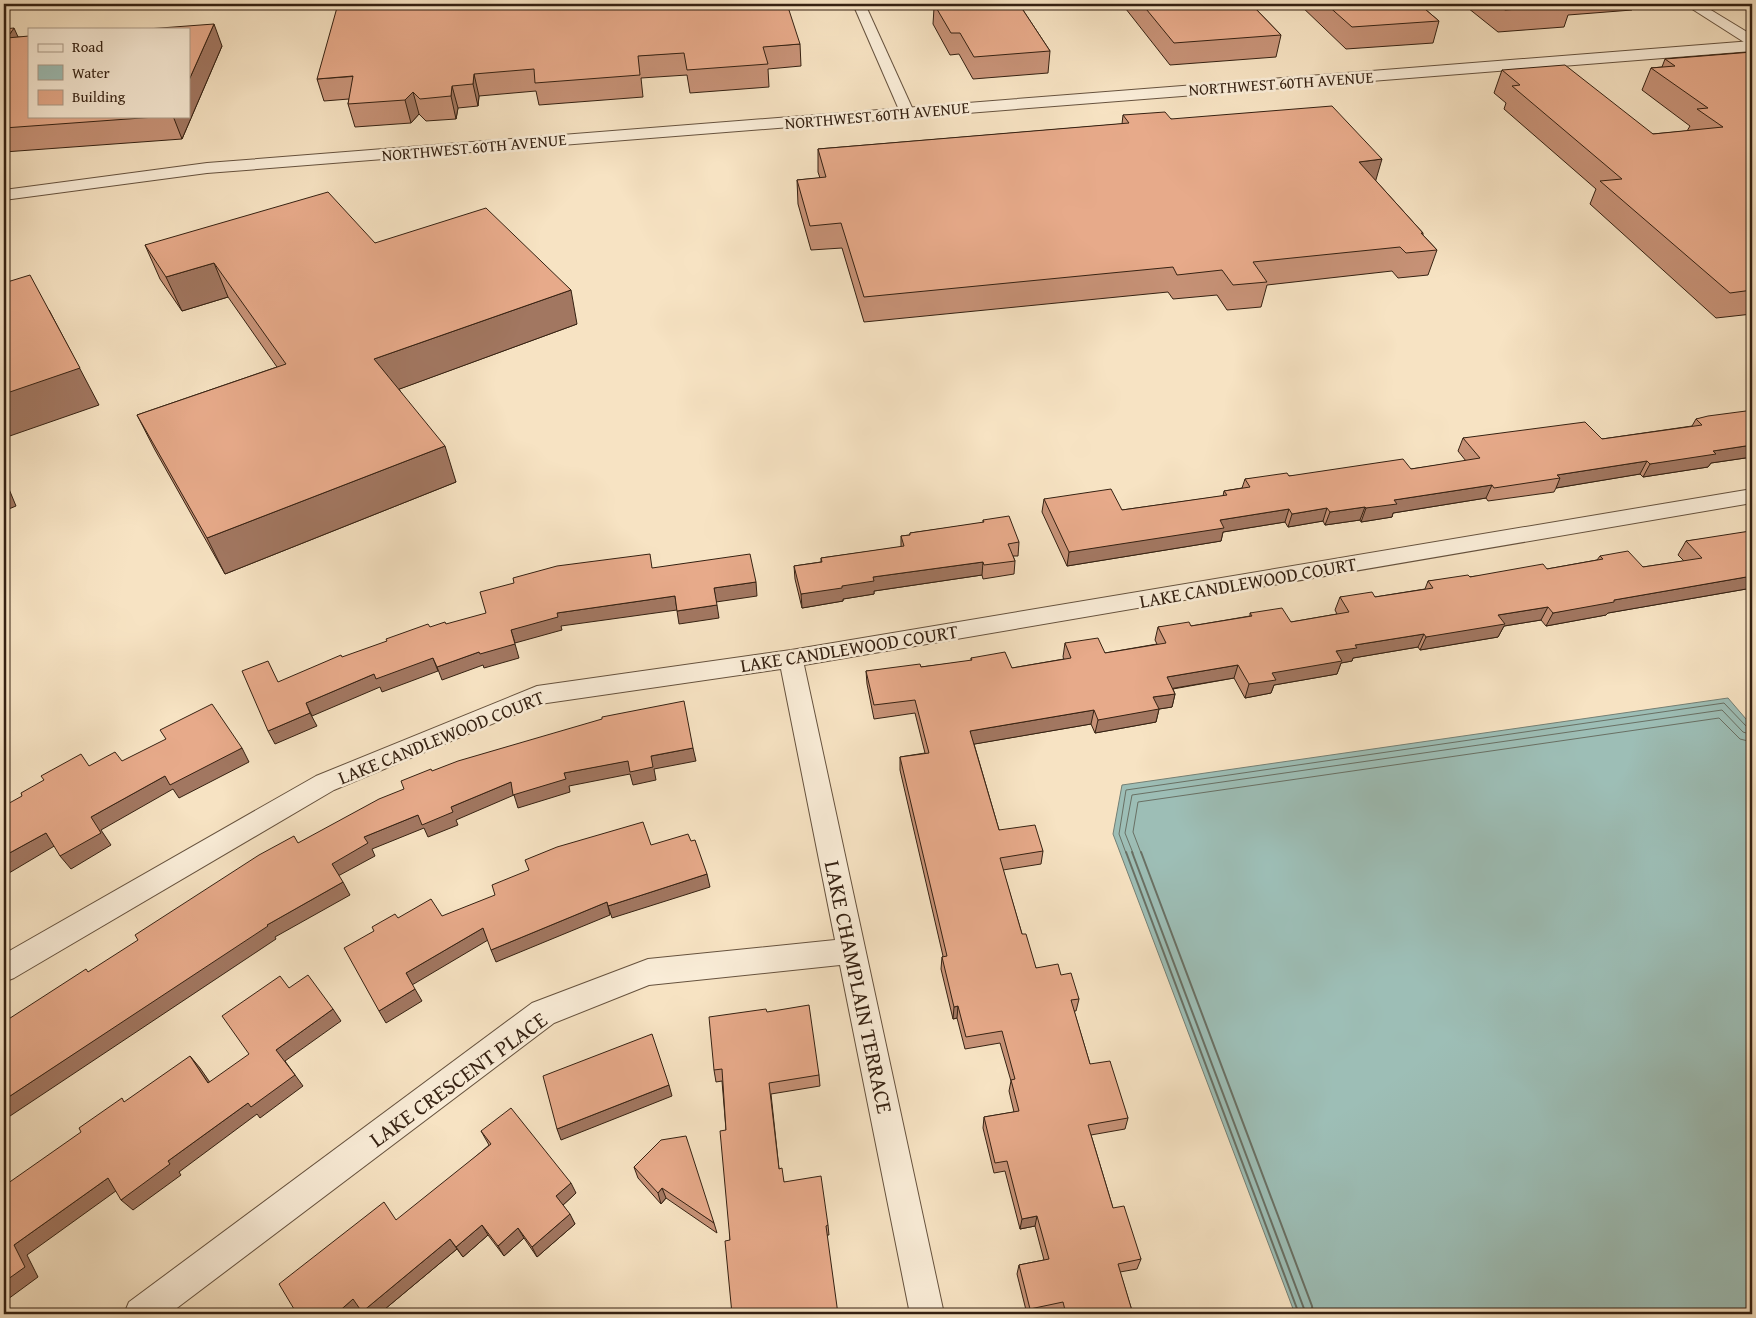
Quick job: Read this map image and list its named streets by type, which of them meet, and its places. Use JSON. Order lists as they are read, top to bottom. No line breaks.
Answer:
{"streets":{"street":["NORTHWEST 60TH AVENUE","LAKE CANDLEWOOD COURT","LAKE CHAMPLAIN TERRACE","LAKE CRESCENT PLACE"]},"crossings":[["LAKE CANDLEWOOD COURT","LAKE CHAMPLAIN TERRACE"],["LAKE CHAMPLAIN TERRACE","LAKE CRESCENT PLACE"]],"legend":["Road","Water","Building"]}
